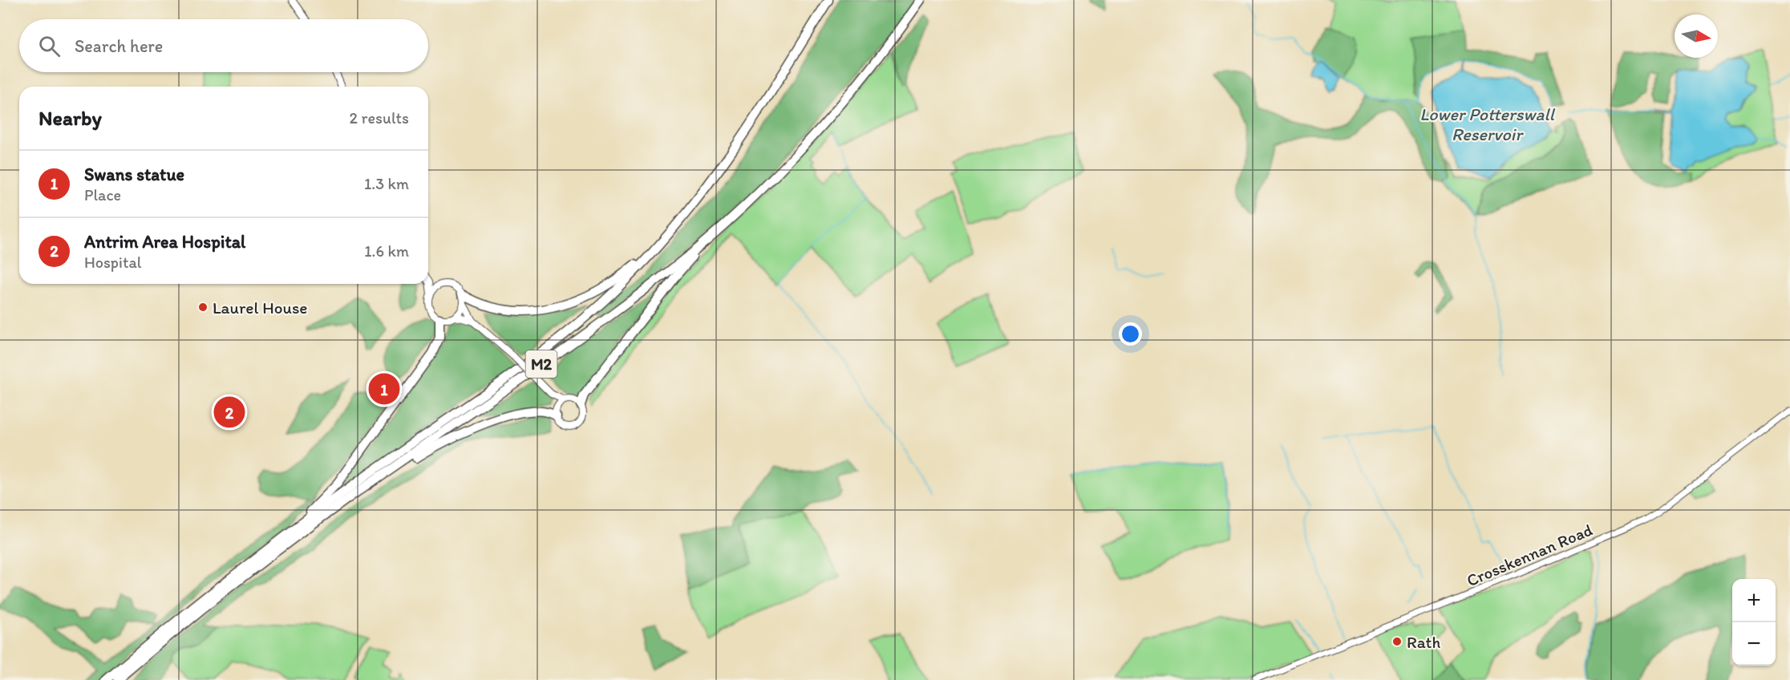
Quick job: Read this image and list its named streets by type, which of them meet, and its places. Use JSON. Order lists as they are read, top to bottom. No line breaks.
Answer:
{"streets":{"highway":["M2"],"street":["Crosskennan Road"]},"water":["Lower Potterswall Reservoir"],"places":["Laurel House","Rath"],"north":"right","page":{"search":"Search here","heading":["Nearby","2 results"],"list":[{"mark":"1","name":"Swans statue","note":"Place","value":"1.3 km"},{"mark":"2","name":"Antrim Area Hospital","note":"Hospital","value":"1.6 km"}],"pins":["1","2"],"map_buttons":["+","−"]}}
